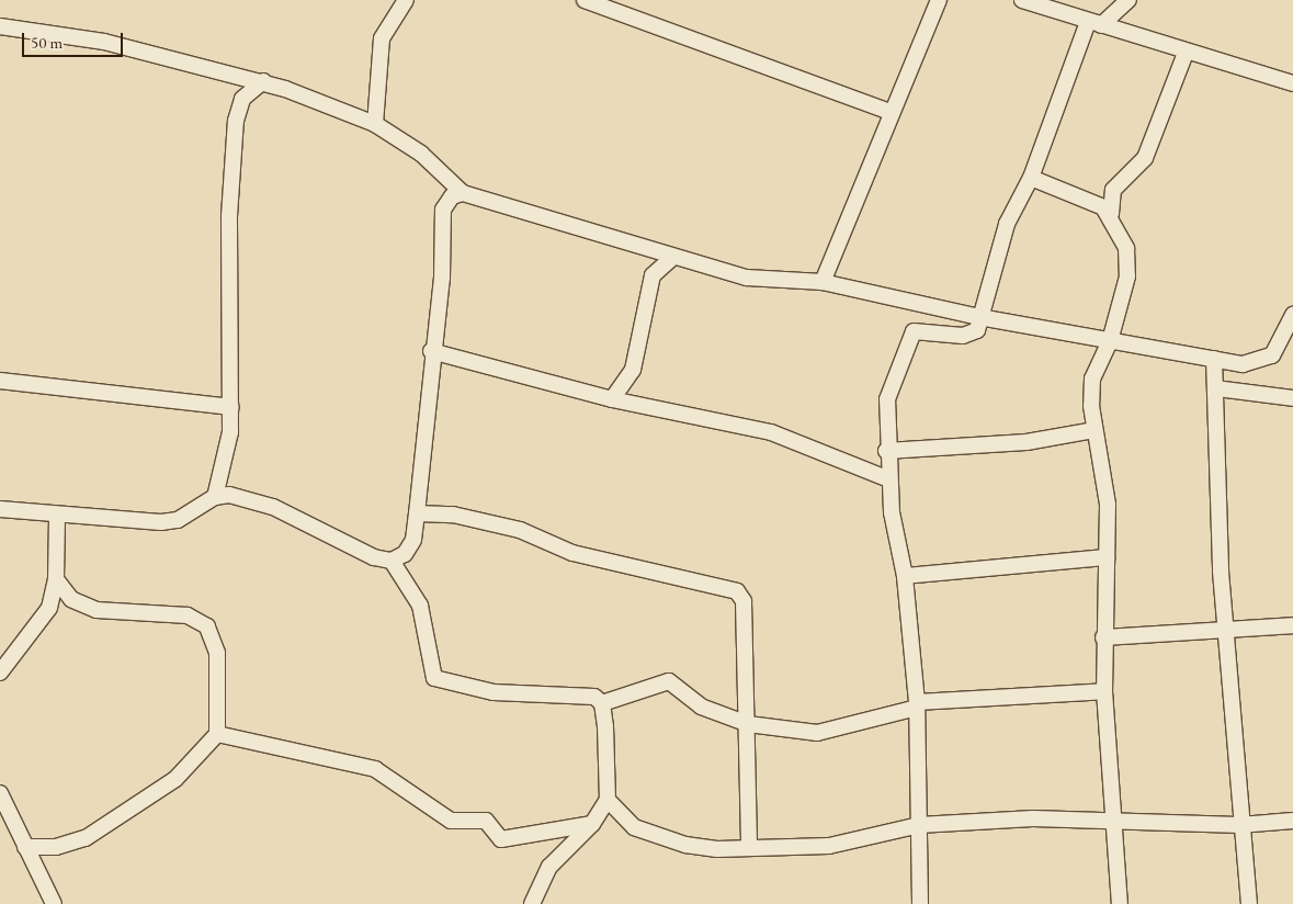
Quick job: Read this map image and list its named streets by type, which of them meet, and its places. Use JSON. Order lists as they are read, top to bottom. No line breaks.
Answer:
{"scale_bar":"50 m"}
